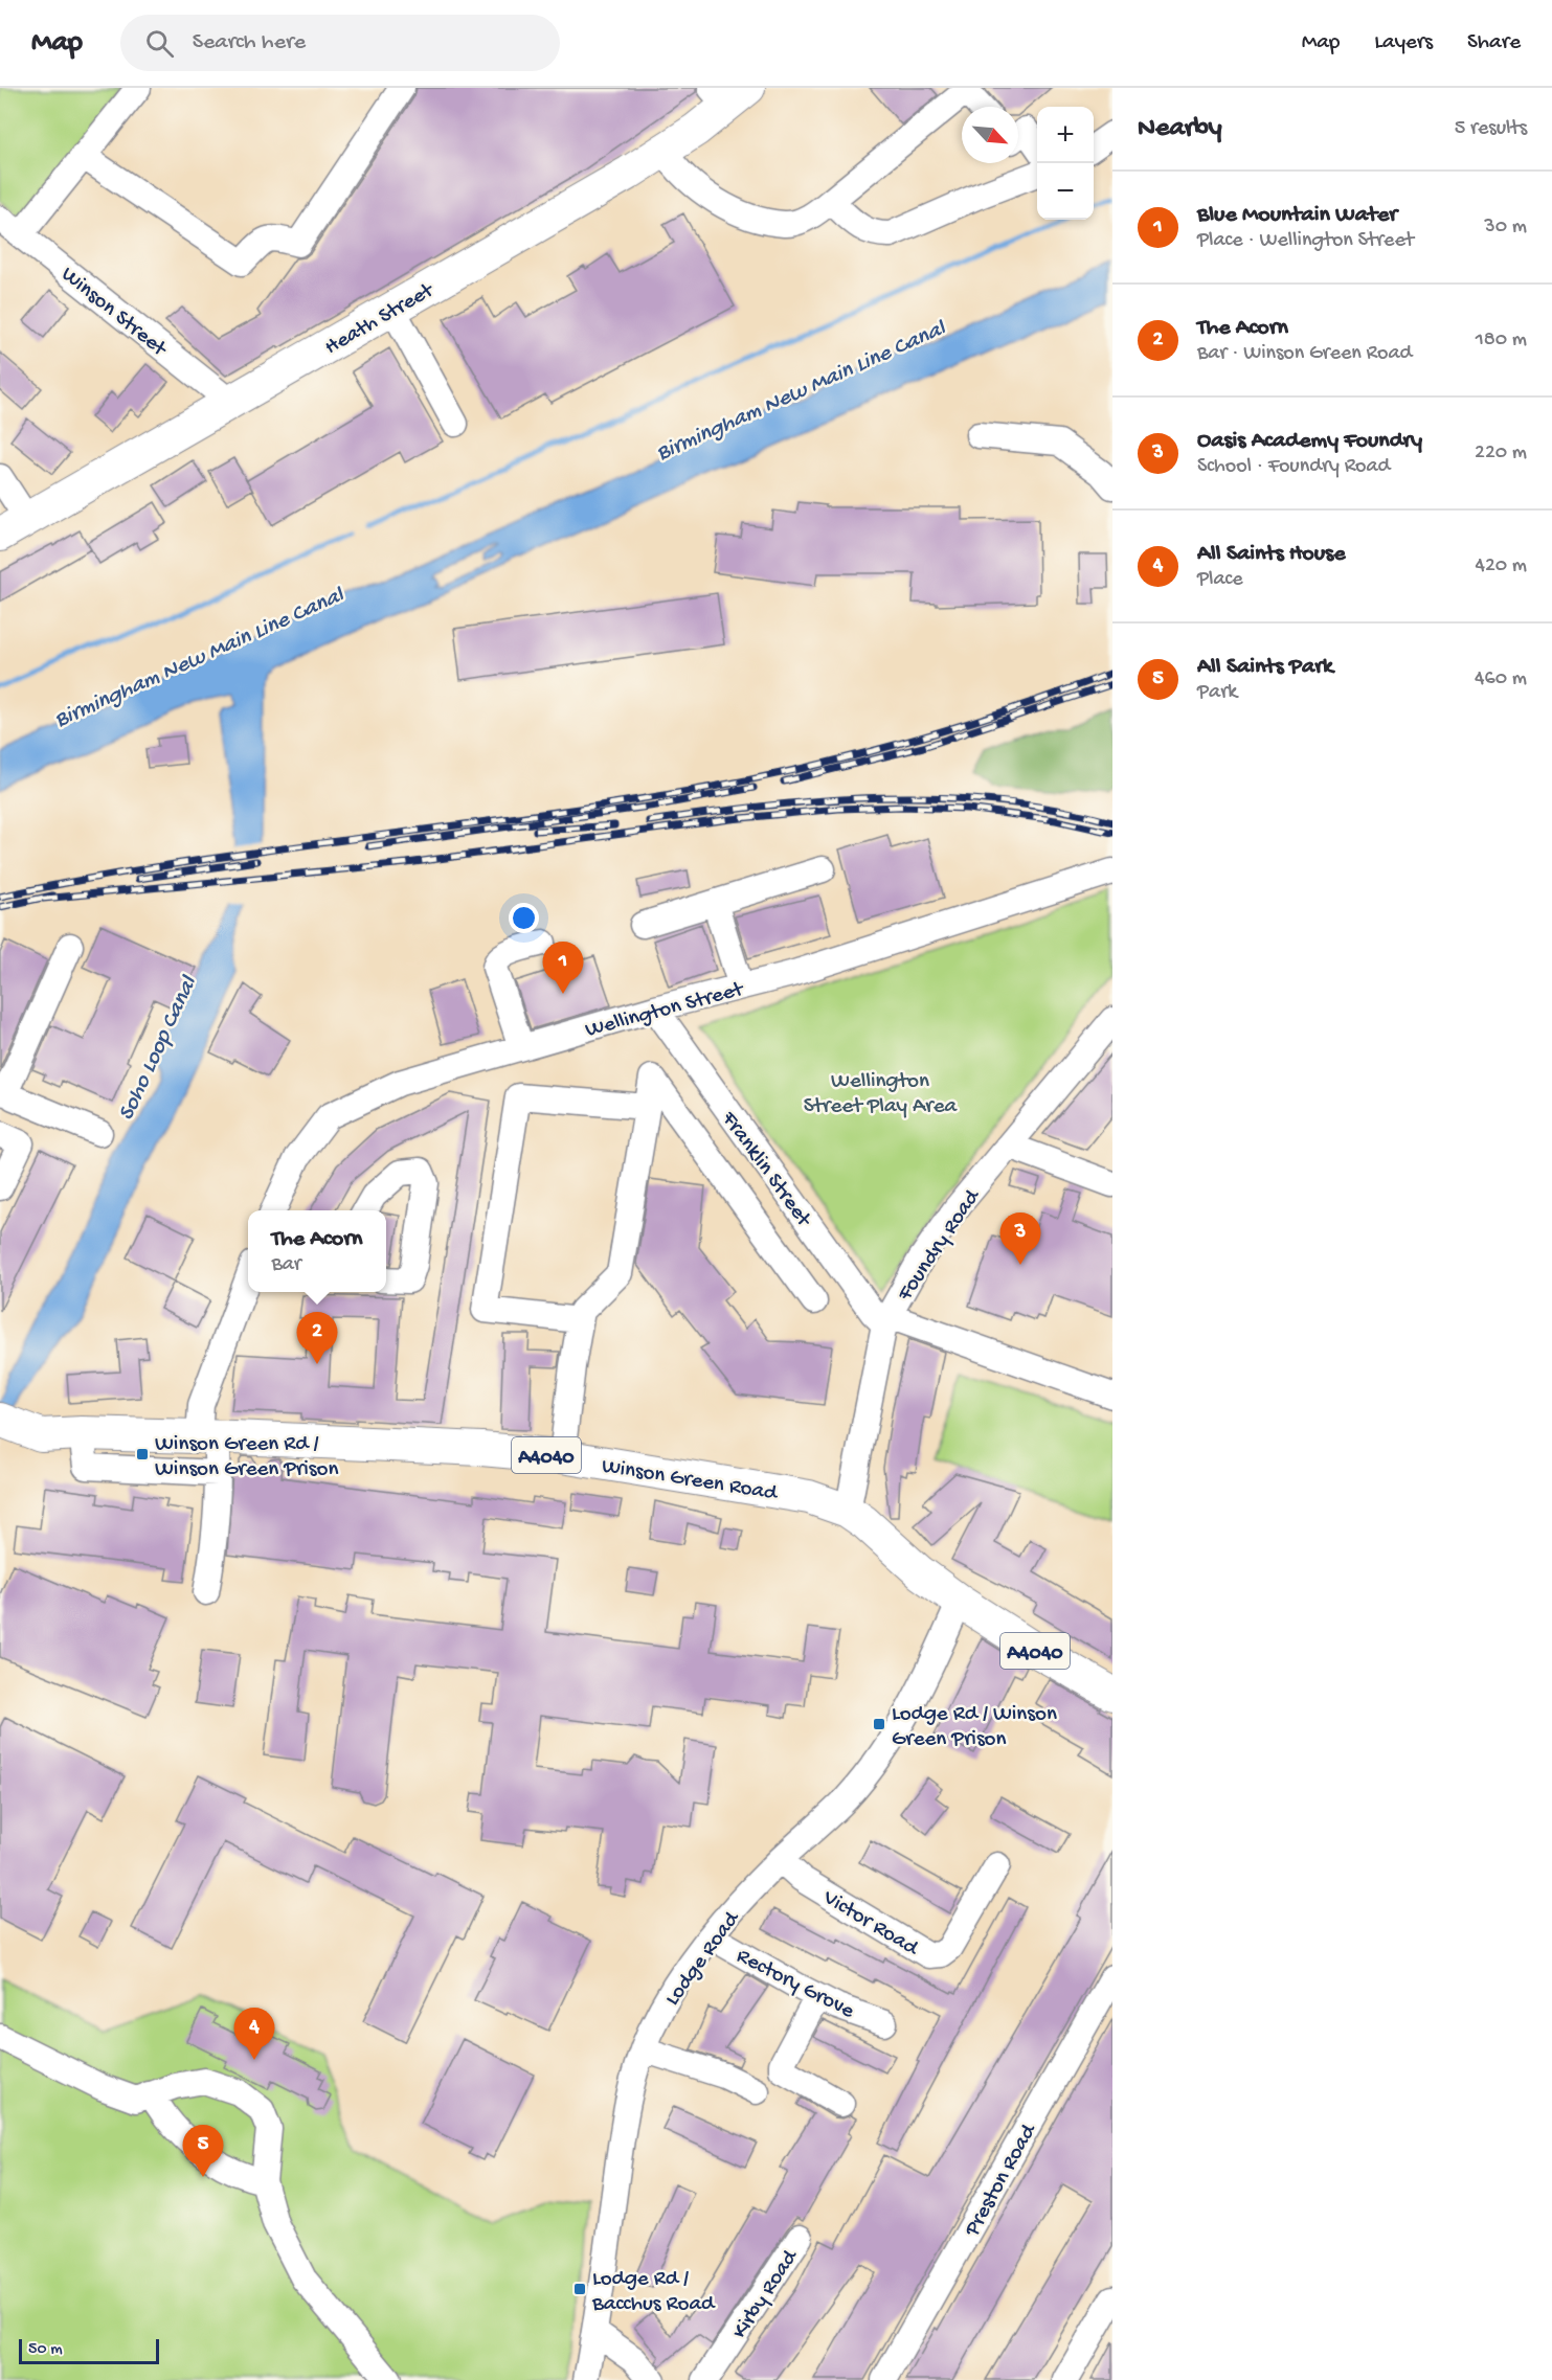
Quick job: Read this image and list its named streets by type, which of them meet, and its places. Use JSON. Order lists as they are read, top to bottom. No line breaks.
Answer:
{"streets":{"main road":["Heath Street","A4040","Winson Green Road"],"street":["Winson Street","Wellington Street","Franklin Street","Foundry Road","Victor Road","Lodge Road","Rectory Grove","Preston Road","Kirby Road"]},"crossings":[["Winson Street","Heath Street"],["Wellington Street","Franklin Street"],["Franklin Street","Foundry Road"],["Foundry Road","Winson Green Road"],["A4040","Winson Green Road"],["A4040","Lodge Road"],["Winson Green Road","Lodge Road"],["Victor Road","Lodge Road"],["Lodge Road","Rectory Grove"]],"water":["Birmingham New Main Line Canal","Soho Loop Canal"],"parks":["Wellington Street Play Area"],"places":{"transit":["Winson Green Rd / Winson Green Prison","Lodge Rd / Winson Green Prison","Lodge Rd / Bacchus Road"]},"scale_bar":"50 m","north":"bottom right","page":{"header":"Map","search":"Search here","nav":["Map","Layers","Share"],"heading":["Nearby","5 results"],"map_buttons":["+","−"],"list":[{"mark":"1","name":"Blue Mountain Water","note":"Place · Wellington Street","value":"30 m"},{"mark":"2","name":"The Acorn","note":"Bar · Winson Green Road","value":"180 m"},{"mark":"3","name":"Oasis Academy Foundry","note":"School · Foundry Road","value":"220 m"},{"mark":"4","name":"All Saints House","note":"Place","value":"420 m"},{"mark":"5","name":"All Saints Park","note":"Park","value":"460 m"}],"pins":["1","3","2","4","5"],"popup":["The Acorn","Bar"],"scale":"50 m"}}
